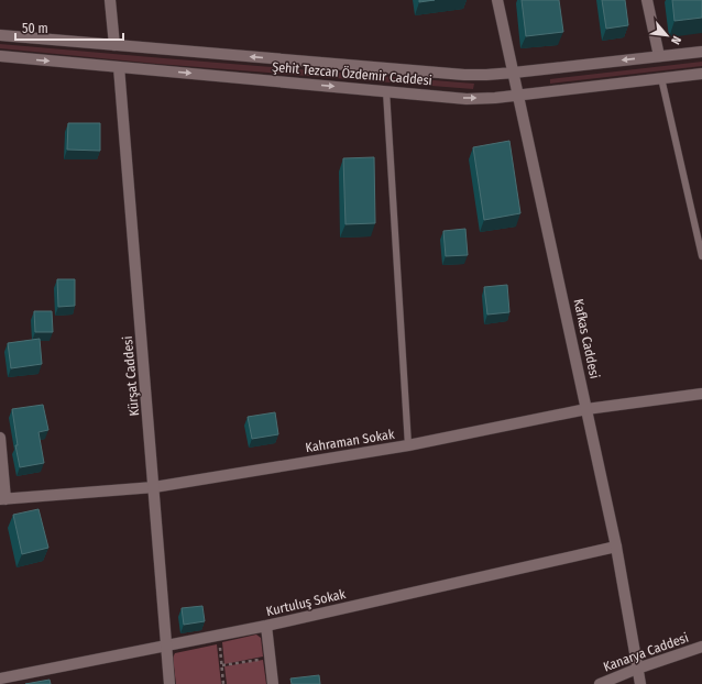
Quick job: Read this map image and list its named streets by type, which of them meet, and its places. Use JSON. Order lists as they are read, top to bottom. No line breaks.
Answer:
{"streets":{"street":["Şehit Tezcan Özdemir Caddesi","Kafkas Caddesi","Kürşat Caddesi","Kahraman Sokak","Kurtuluş Sokak","Kanarya Caddesi"]},"crossings":[["Şehit Tezcan Özdemir Caddesi","Kafkas Caddesi"],["Şehit Tezcan Özdemir Caddesi","Kürşat Caddesi"],["Kafkas Caddesi","Kahraman Sokak"],["Kafkas Caddesi","Kurtuluş Sokak"],["Kafkas Caddesi","Kanarya Caddesi"],["Kürşat Caddesi","Kahraman Sokak"],["Kürşat Caddesi","Kurtuluş Sokak"]],"scale_bar":"50 m","north":"bottom right"}
